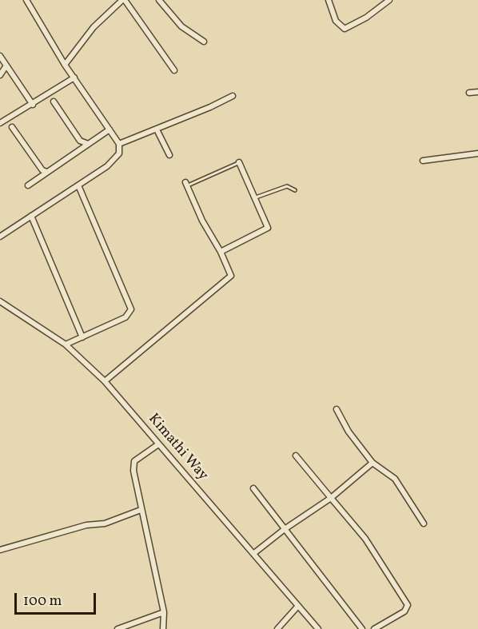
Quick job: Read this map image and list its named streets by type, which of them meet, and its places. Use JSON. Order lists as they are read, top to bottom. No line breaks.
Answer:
{"streets":{"street":["Kimathi Way"]},"scale_bar":"100 m"}
